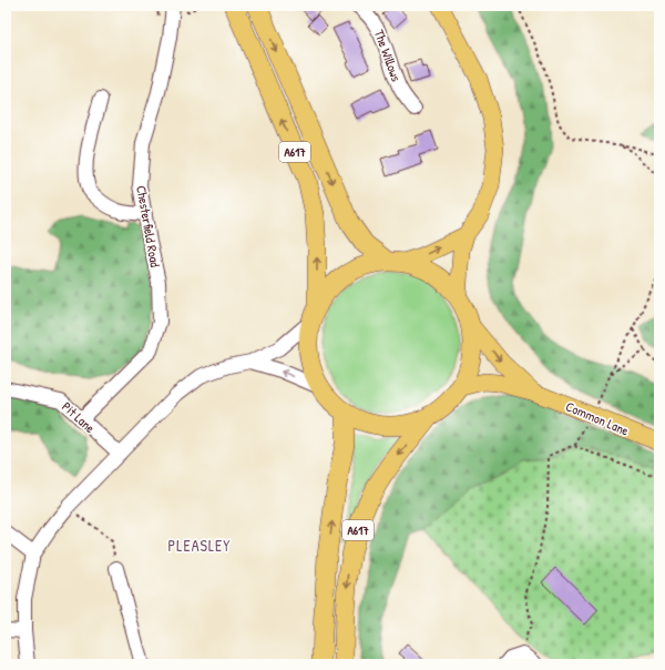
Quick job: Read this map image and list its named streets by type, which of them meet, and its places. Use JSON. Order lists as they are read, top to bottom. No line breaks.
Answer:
{"streets":{"highway":["A617"],"main road":["Common Lane"],"street":["The Willows","Chesterfield Road","Pit Lane"]},"crossings":[["Chesterfield Road","Pit Lane"]],"districts":["PLEASLEY"]}
